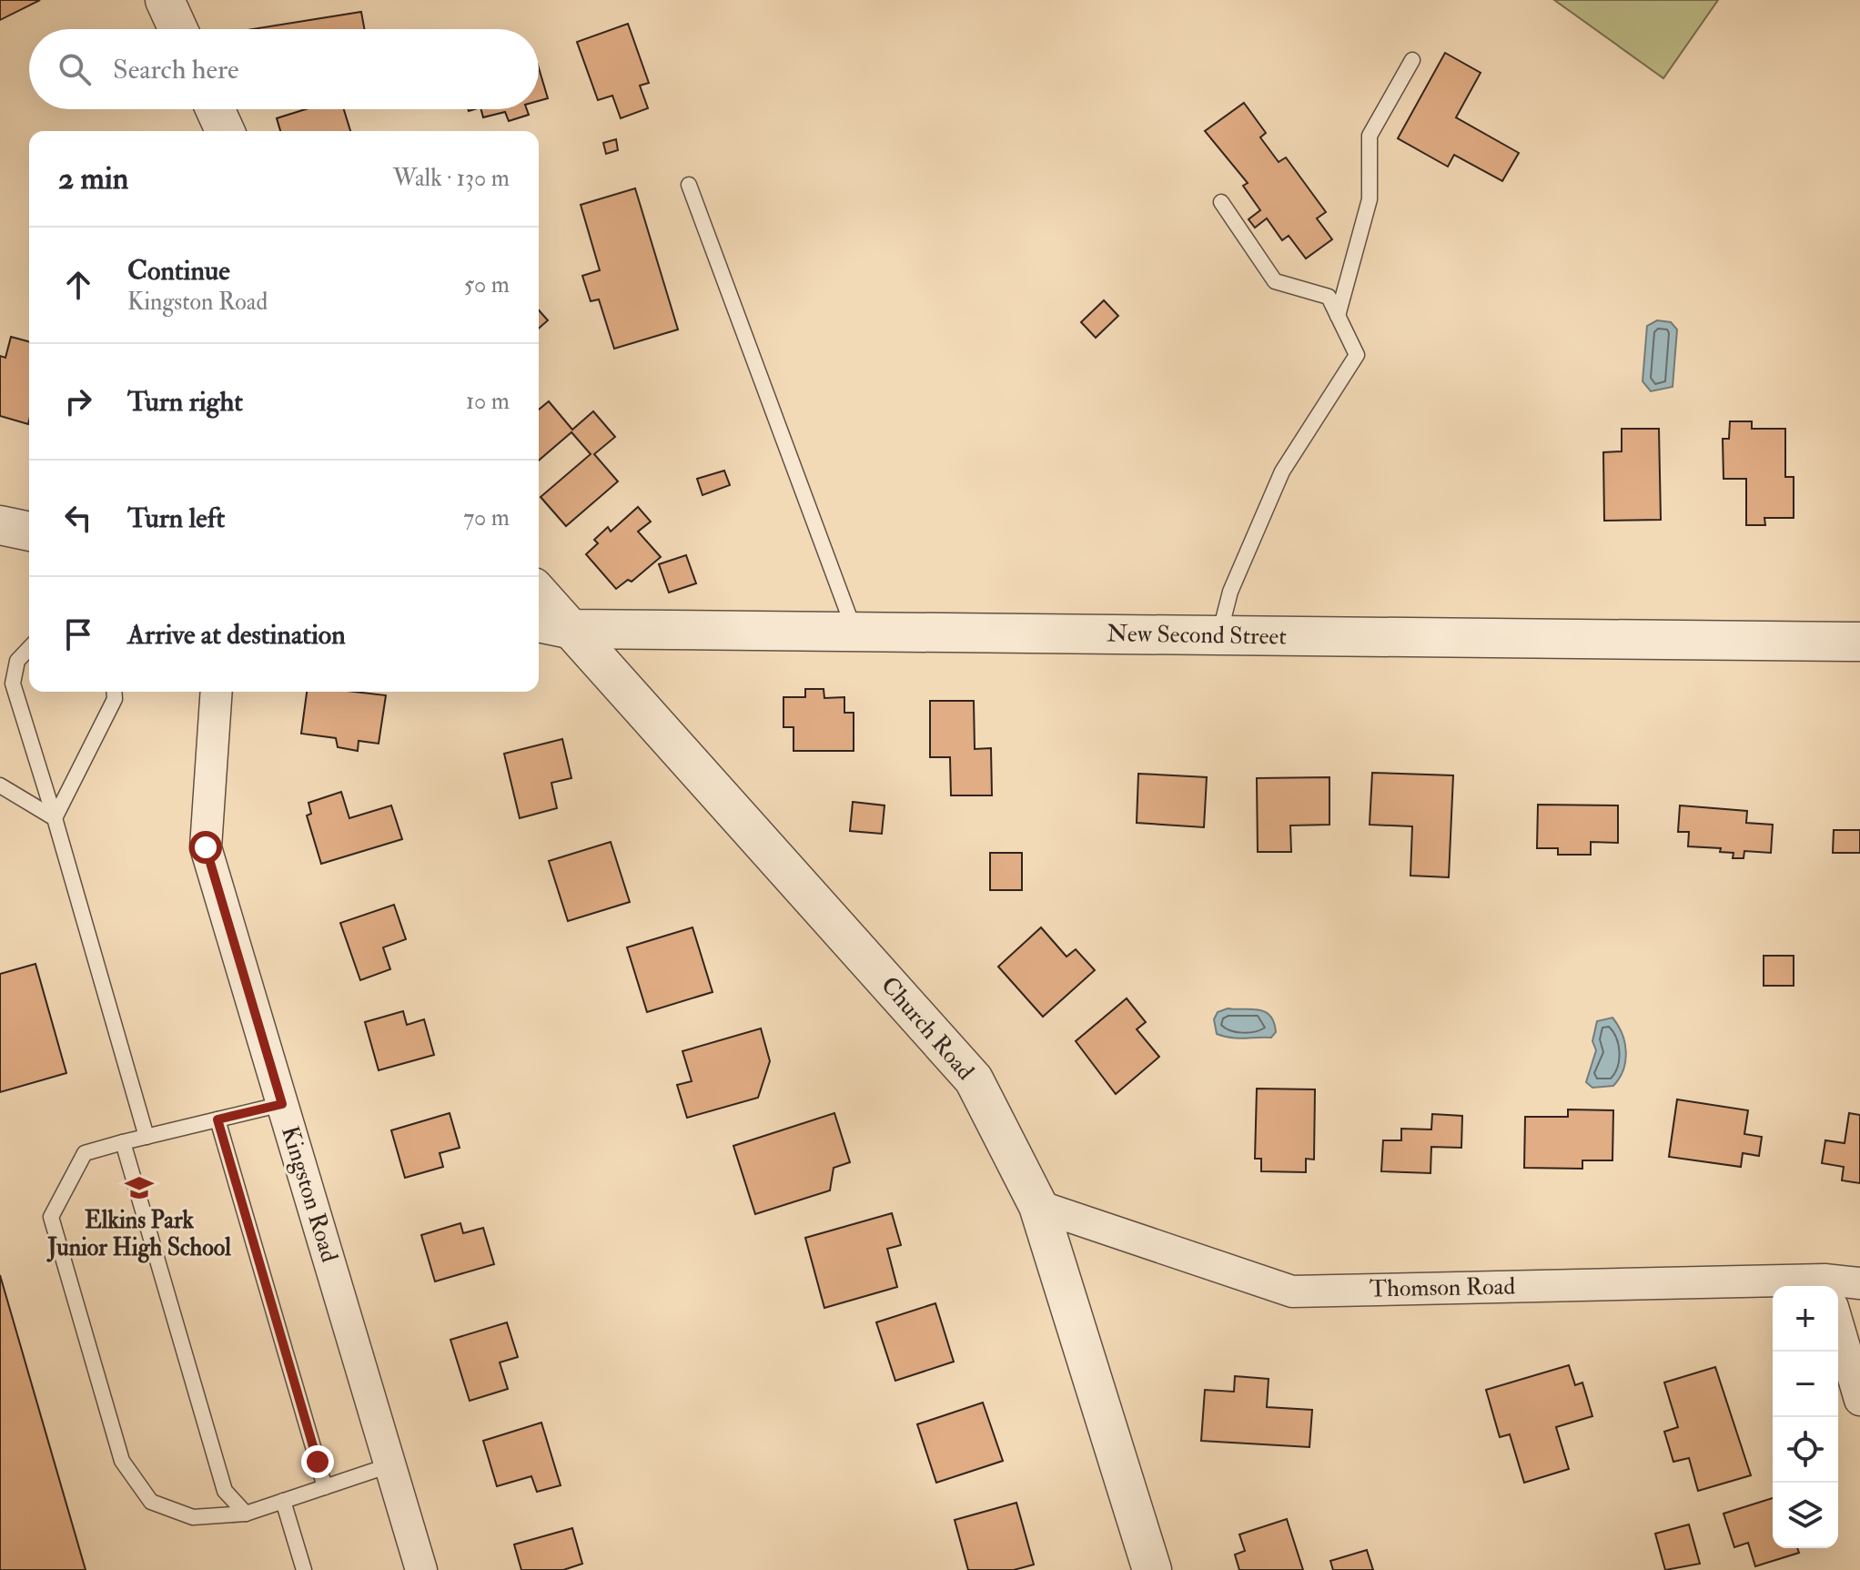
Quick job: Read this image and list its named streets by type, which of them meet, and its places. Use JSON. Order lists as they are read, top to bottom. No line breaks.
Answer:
{"streets":{"street":["New Second Street","Church Road","Kingston Road","Thomson Road"]},"crossings":[["New Second Street","Church Road"],["Church Road","Thomson Road"]],"places":{"school or university":["Elkins Park Junior High School"]},"page":{"search":"Search here","heading":["2 min","Walk · 130 m"],"list":[["Continue","Kingston Road","50 m"],["Turn right","10 m"],["Turn left","70 m"],"Arrive at destination"],"map_buttons":["+","−"]}}
